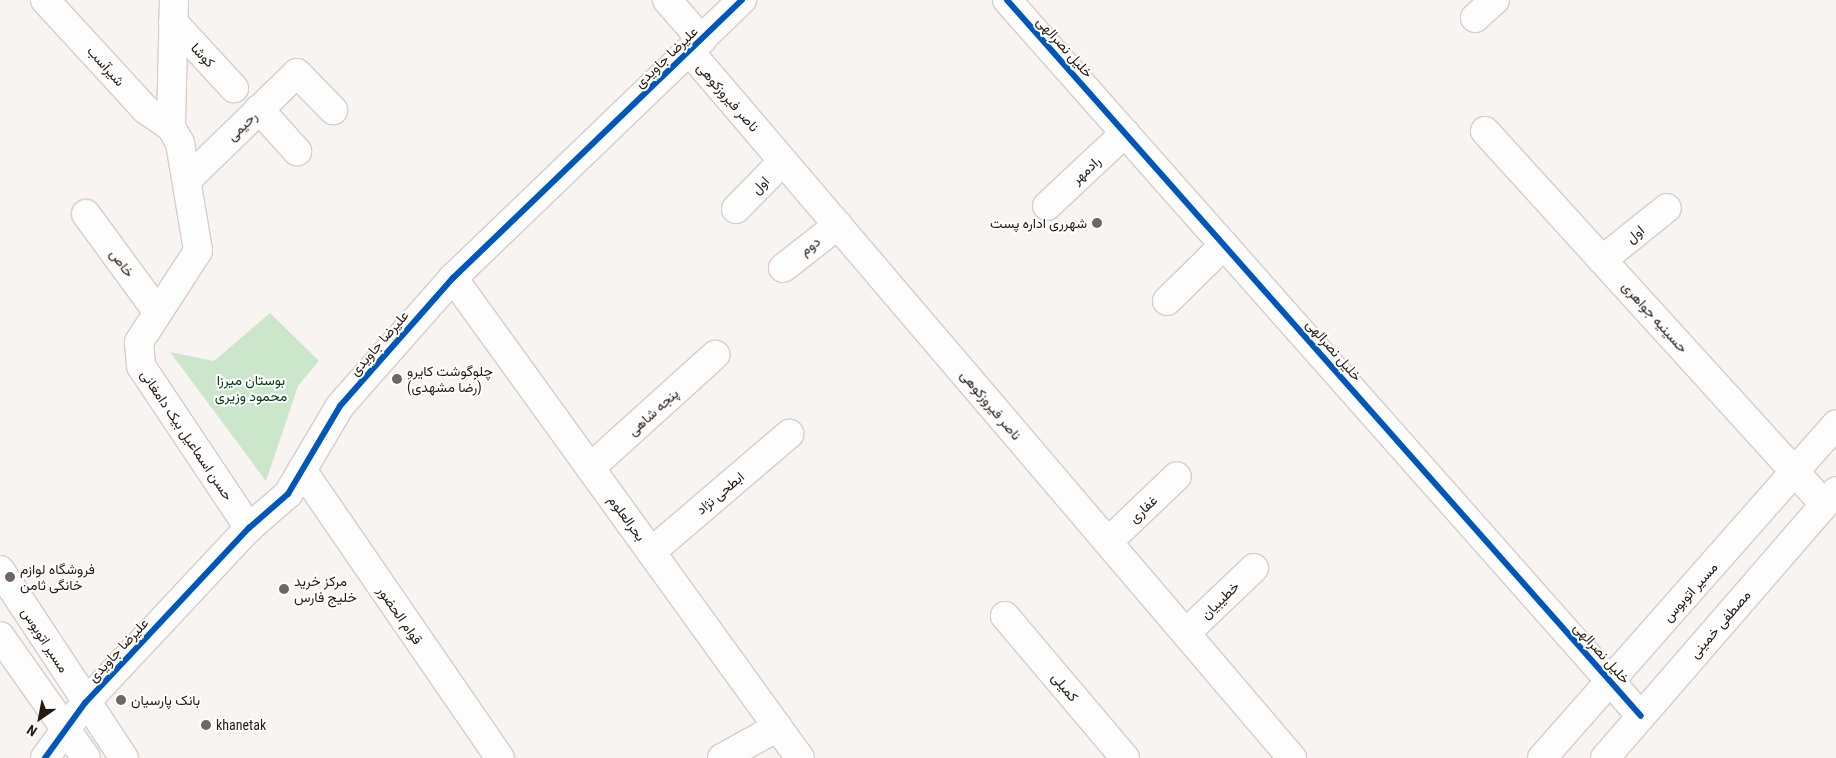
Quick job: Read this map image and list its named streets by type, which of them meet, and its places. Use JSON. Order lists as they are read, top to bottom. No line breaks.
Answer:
{"streets":{"street":["خلیل نصرالهی","کوشا","علیرضا جاویدی","شیرآسب","ناصر فیروزکوهی","رحیمی","رادمهر","اول","دوم","خاص","حسینیه جواهری","پنجه شاهی","حسن اسماعیل بیک دامغانی","ابطحی نژاد","غفاری","بحرالعلوم","مسیر اتوبوس","خطیبیان","قوام الحضور","مصطفی خمینی","کمیلی"]},"crossings":[["خلیل نصرالهی","رادمهر"],["خلیل نصرالهی","مسیر اتوبوس"],["خلیل نصرالهی","مصطفی خمینی"],["کوشا","حسن اسماعیل بیک دامغانی"],["علیرضا جاویدی","ناصر فیروزکوهی"],["علیرضا جاویدی","حسن اسماعیل بیک دامغانی"],["علیرضا جاویدی","بحرالعلوم"],["علیرضا جاویدی","مسیر اتوبوس"],["علیرضا جاویدی","قوام الحضور"],["شیرآسب","حسن اسماعیل بیک دامغانی"],["ناصر فیروزکوهی","اول"],["ناصر فیروزکوهی","دوم"],["ناصر فیروزکوهی","غفاری"],["ناصر فیروزکوهی","خطیبیان"],["رحیمی","حسن اسماعیل بیک دامغانی"],["اول","حسینیه جواهری"],["خاص","حسن اسماعیل بیک دامغانی"],["حسینیه جواهری","مسیر اتوبوس"],["حسینیه جواهری","مصطفی خمینی"],["پنجه شاهی","بحرالعلوم"],["ابطحی نژاد","بحرالعلوم"]],"parks":["بوستان میرزا محمود وزیری"],"places":["شهرری اداره پست","چلوگوشت کایرو (رضا مشهدی)","فروشگاه لوازم خانگی ثامن","مرکز خرید خلیج فارس","بانک پارسیان","khanetak"],"north":"bottom left"}
